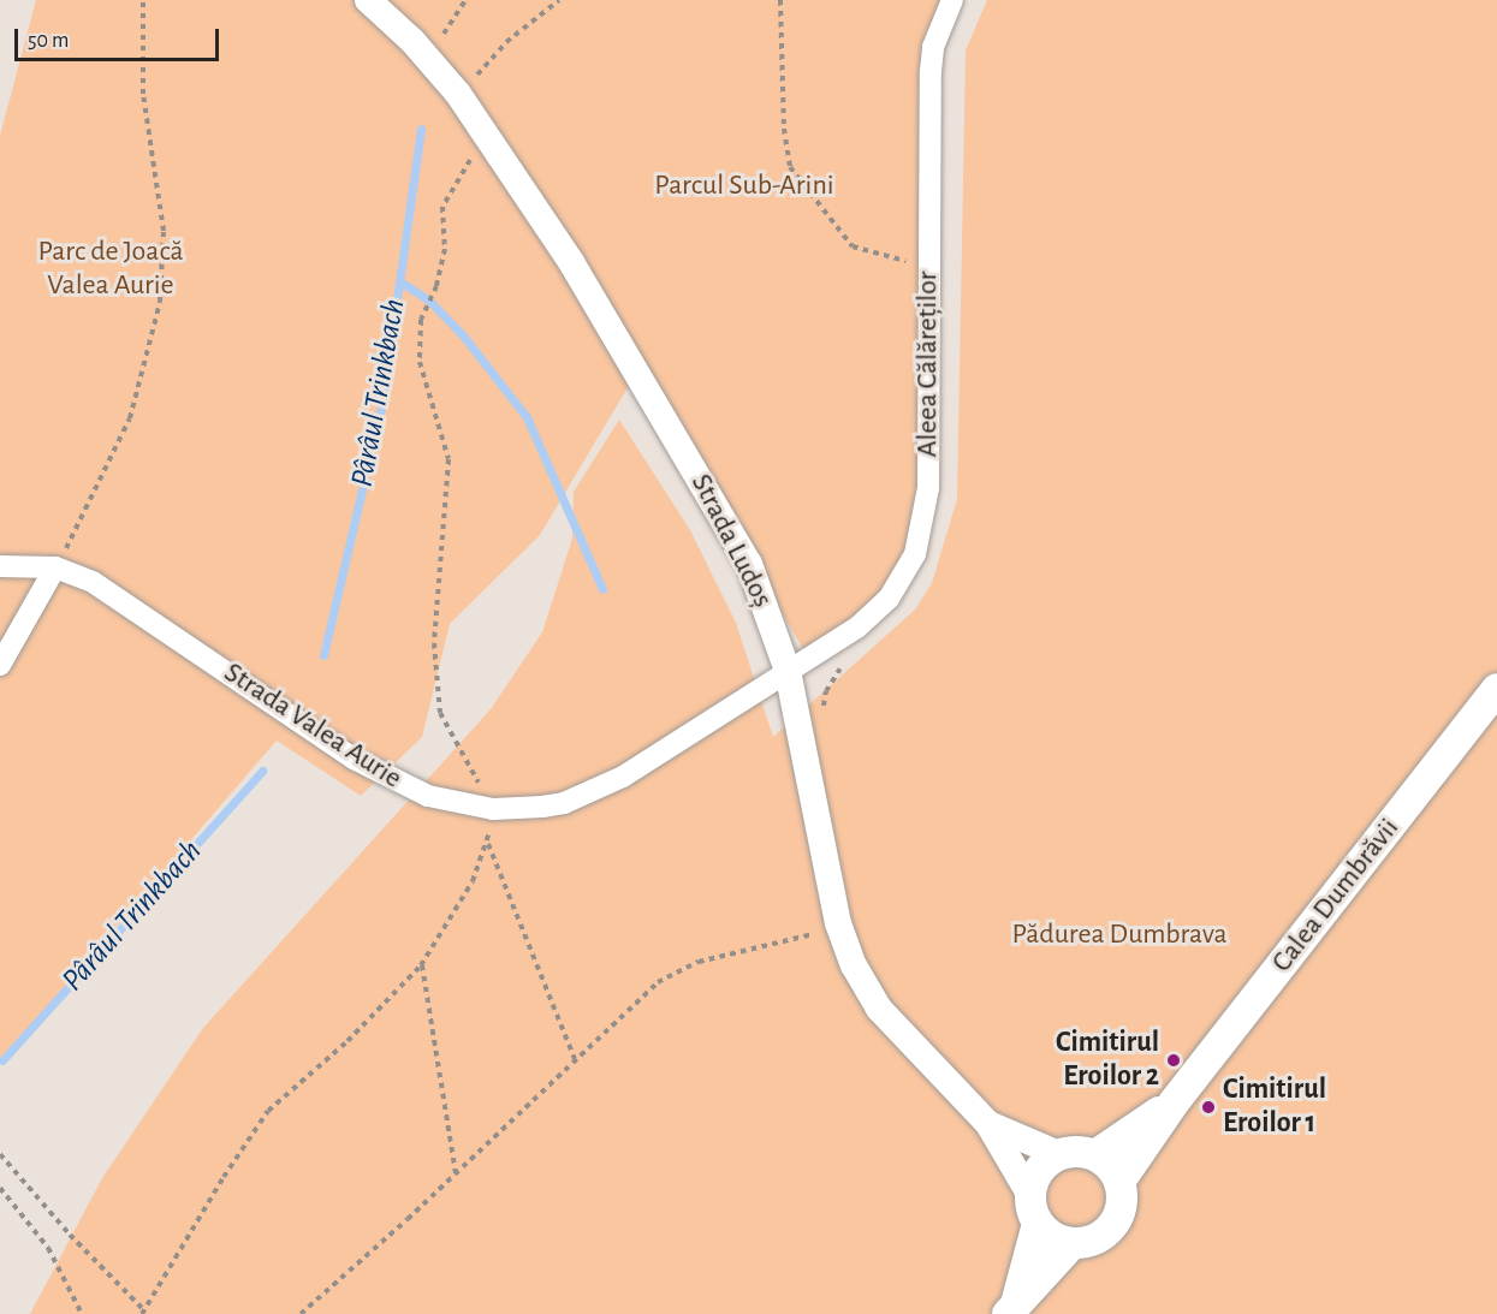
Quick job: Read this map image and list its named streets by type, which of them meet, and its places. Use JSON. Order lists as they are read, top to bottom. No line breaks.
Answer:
{"streets":{"main road":["Calea Dumbrăvii"],"street":["Aleea Călăreților","Strada Ludoș","Strada Valea Aurie"]},"crossings":[["Aleea Călăreților","Strada Ludoș"],["Aleea Călăreților","Strada Valea Aurie"],["Strada Ludoș","Strada Valea Aurie"],["Strada Ludoș","Calea Dumbrăvii"]],"water":["Pârâul Trinkbach"],"parks":["Parcul Sub-Arini","Parc de Joacă Valea Aurie","Pădurea Dumbrava"],"places":["Cimitirul Eroilor 2","Cimitirul Eroilor 1"],"scale_bar":"50 m"}
